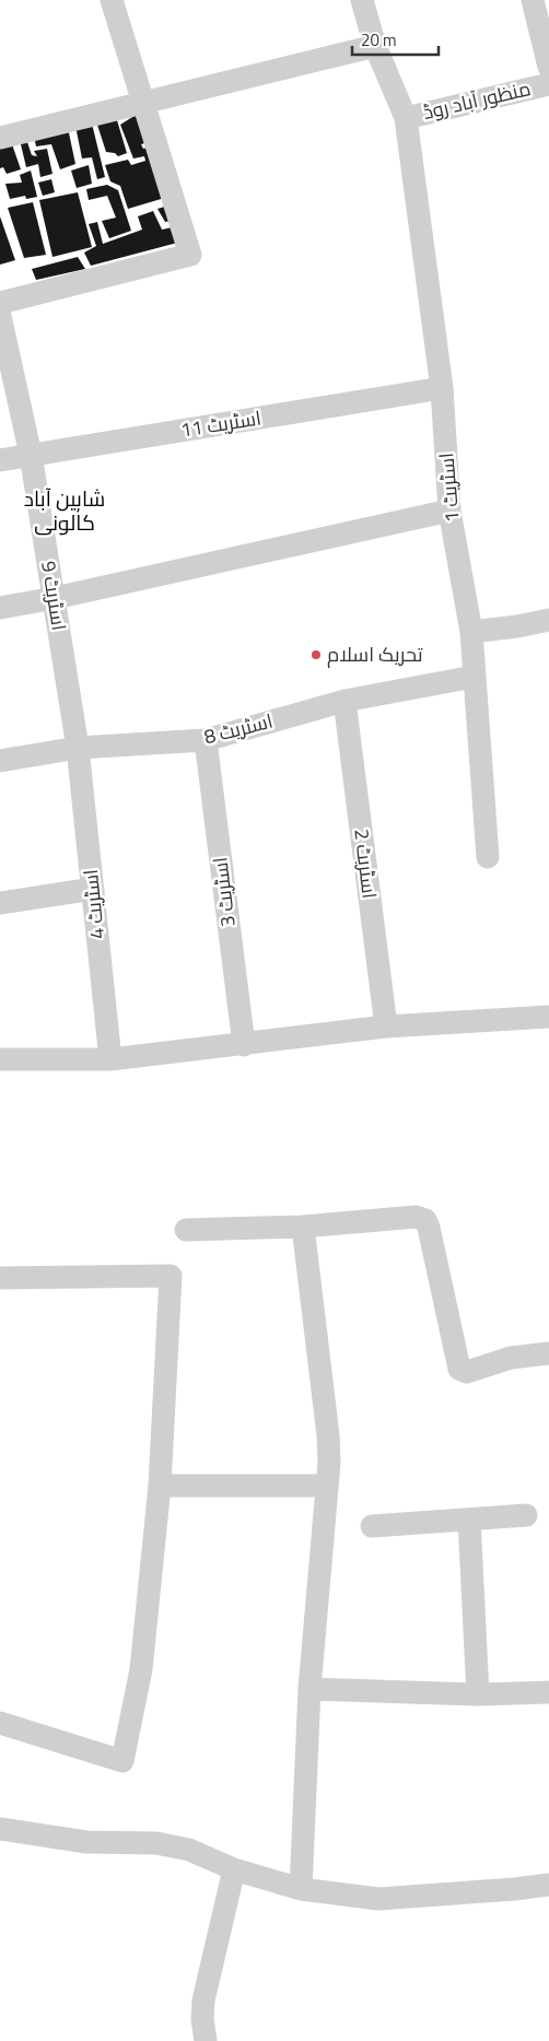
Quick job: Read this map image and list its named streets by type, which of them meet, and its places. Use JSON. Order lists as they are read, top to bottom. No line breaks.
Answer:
{"streets":{"street":["منظور آباد روڈ","اسٹریٹ 11","اسٹریٹ 1","اسٹریٹ 9","اسٹریٹ 8","اسٹریٹ 2","اسٹریٹ 3","اسٹریٹ 4"]},"crossings":[["منظور آباد روڈ","اسٹریٹ 1"],["اسٹریٹ 11","اسٹریٹ 1"],["اسٹریٹ 11","اسٹریٹ 9"],["اسٹریٹ 1","اسٹریٹ 8"],["اسٹریٹ 9","اسٹریٹ 8"],["اسٹریٹ 9","اسٹریٹ 4"],["اسٹریٹ 8","اسٹریٹ 2"],["اسٹریٹ 8","اسٹریٹ 3"],["اسٹریٹ 8","اسٹریٹ 4"]],"districts":["شاہین آباد کالونی"],"places":["تحریک اسلام"],"scale_bar":"20 m"}
